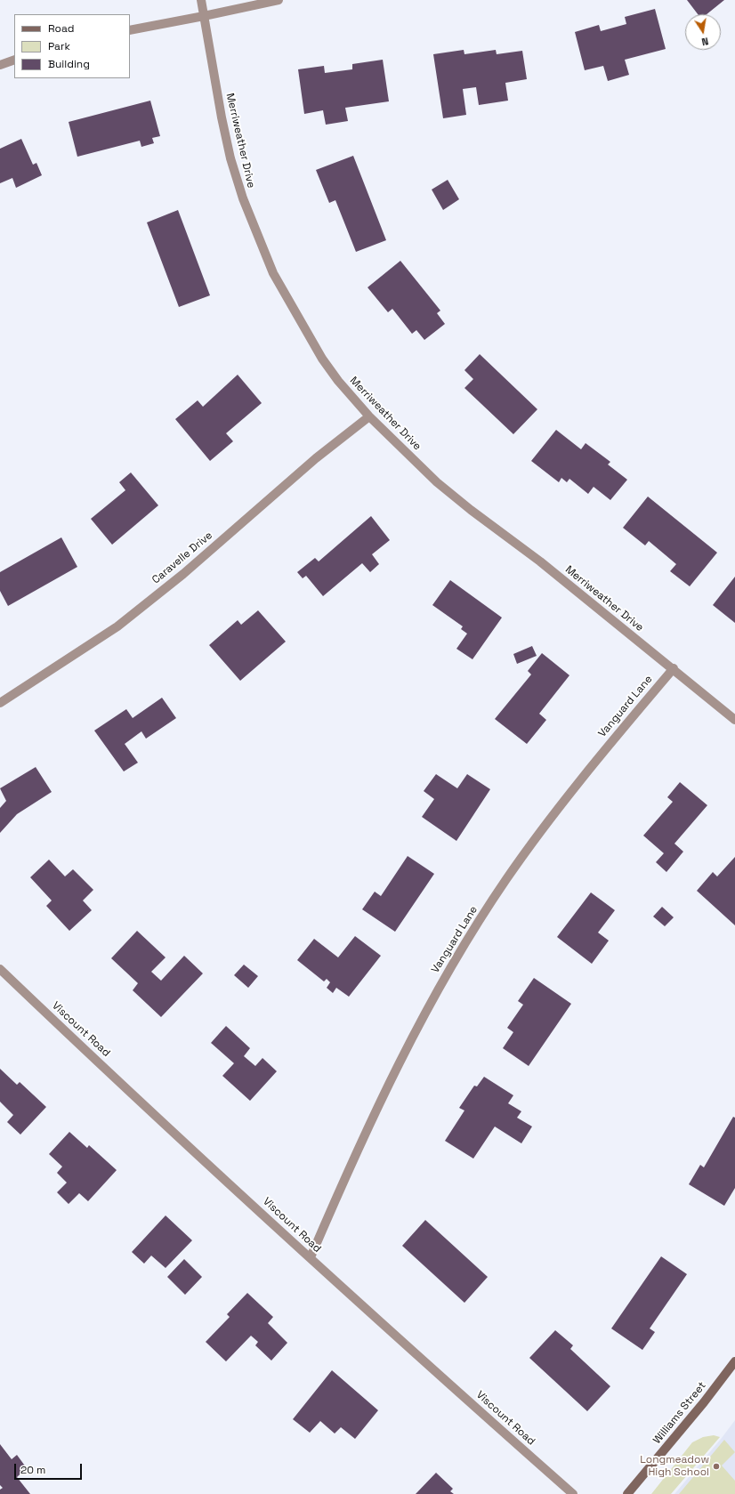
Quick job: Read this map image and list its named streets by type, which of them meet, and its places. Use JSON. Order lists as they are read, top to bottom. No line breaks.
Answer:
{"streets":{"main road":["Williams Street"],"street":["Merriweather Drive","Caravelle Drive","Vanguard Lane","Viscount Road"]},"crossings":[["Merriweather Drive","Caravelle Drive"],["Merriweather Drive","Vanguard Lane"],["Vanguard Lane","Viscount Road"]],"places":["Longmeadow High School"],"legend":["Road","Park","Building"],"scale_bar":"20 m","north":"bottom"}
